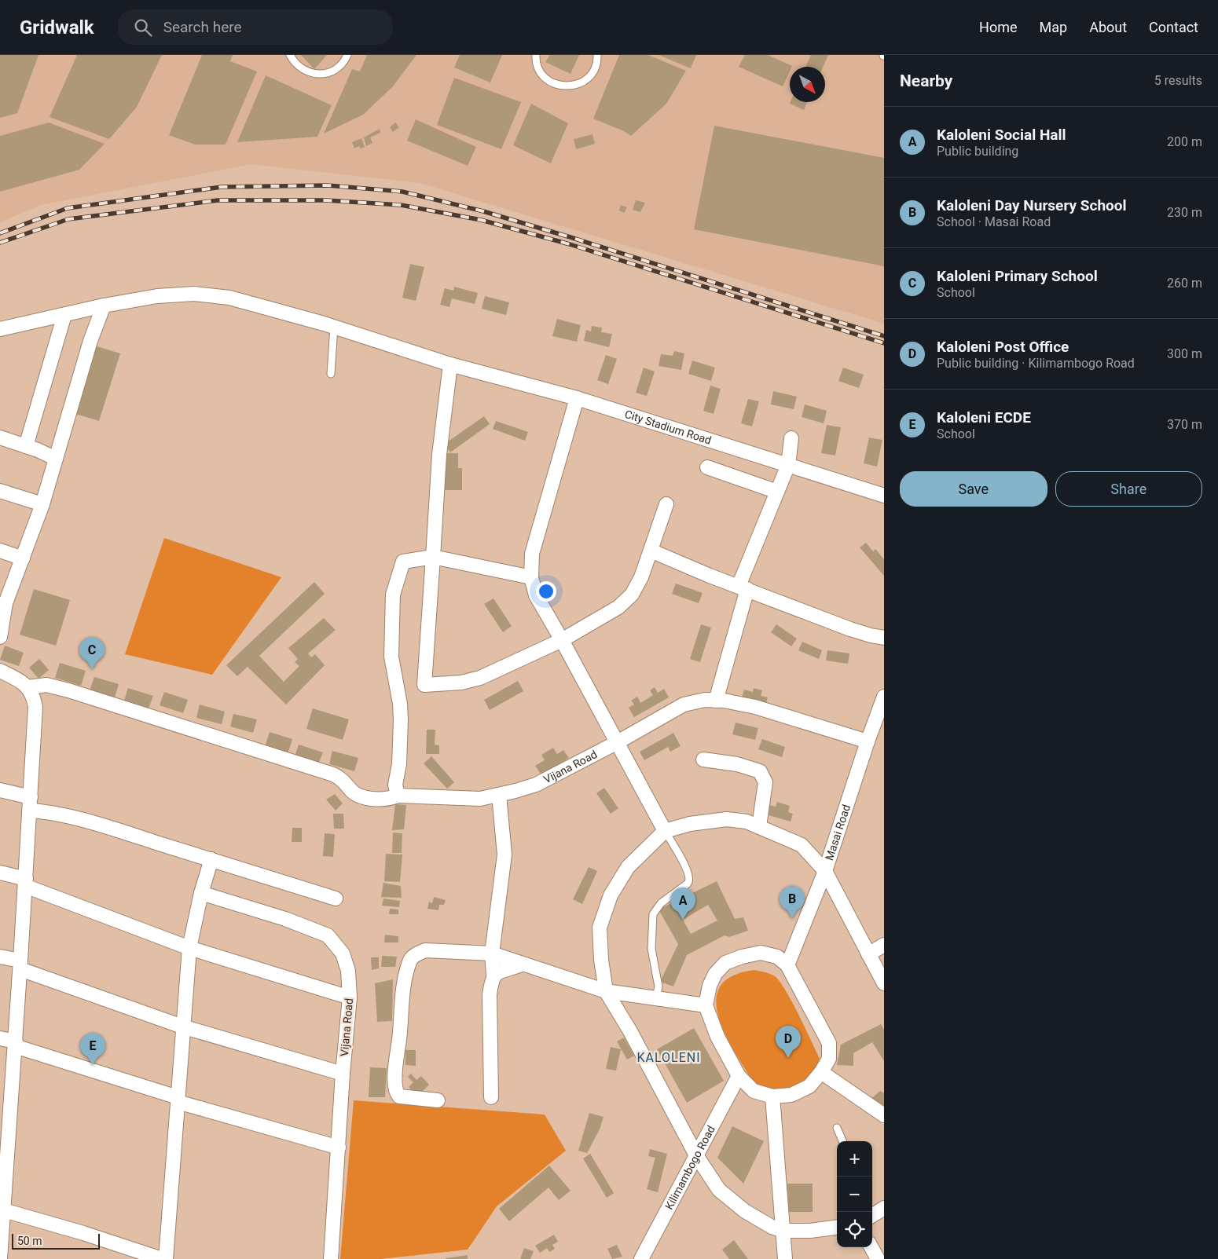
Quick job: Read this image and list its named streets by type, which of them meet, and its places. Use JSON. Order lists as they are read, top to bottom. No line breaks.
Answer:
{"streets":{"street":["City Stadium Road","Vijana Road","Masai Road","Kilimambogo Road"]},"crossings":[["Vijana Road","Masai Road"],["Masai Road","Kilimambogo Road"]],"districts":["KALOLENI"],"scale_bar":"50 m","north":"bottom right","page":{"header":"Gridwalk","search":"Search here","nav":["Home","Map","About","Contact"],"heading":["Nearby","5 results"],"list":[{"mark":"A","name":"Kaloleni Social Hall","note":"Public building","value":"200 m"},{"mark":"B","name":"Kaloleni Day Nursery School","note":"School · Masai Road","value":"230 m"},{"mark":"C","name":"Kaloleni Primary School","note":"School","value":"260 m"},{"mark":"D","name":"Kaloleni Post Office","note":"Public building · Kilimambogo Road","value":"300 m"},{"mark":"E","name":"Kaloleni ECDE","note":"School","value":"370 m"}],"buttons":["Save","Share"],"pins":["C","B","A","D","E"],"map_buttons":["+","−"],"scale":"50 m"}}
